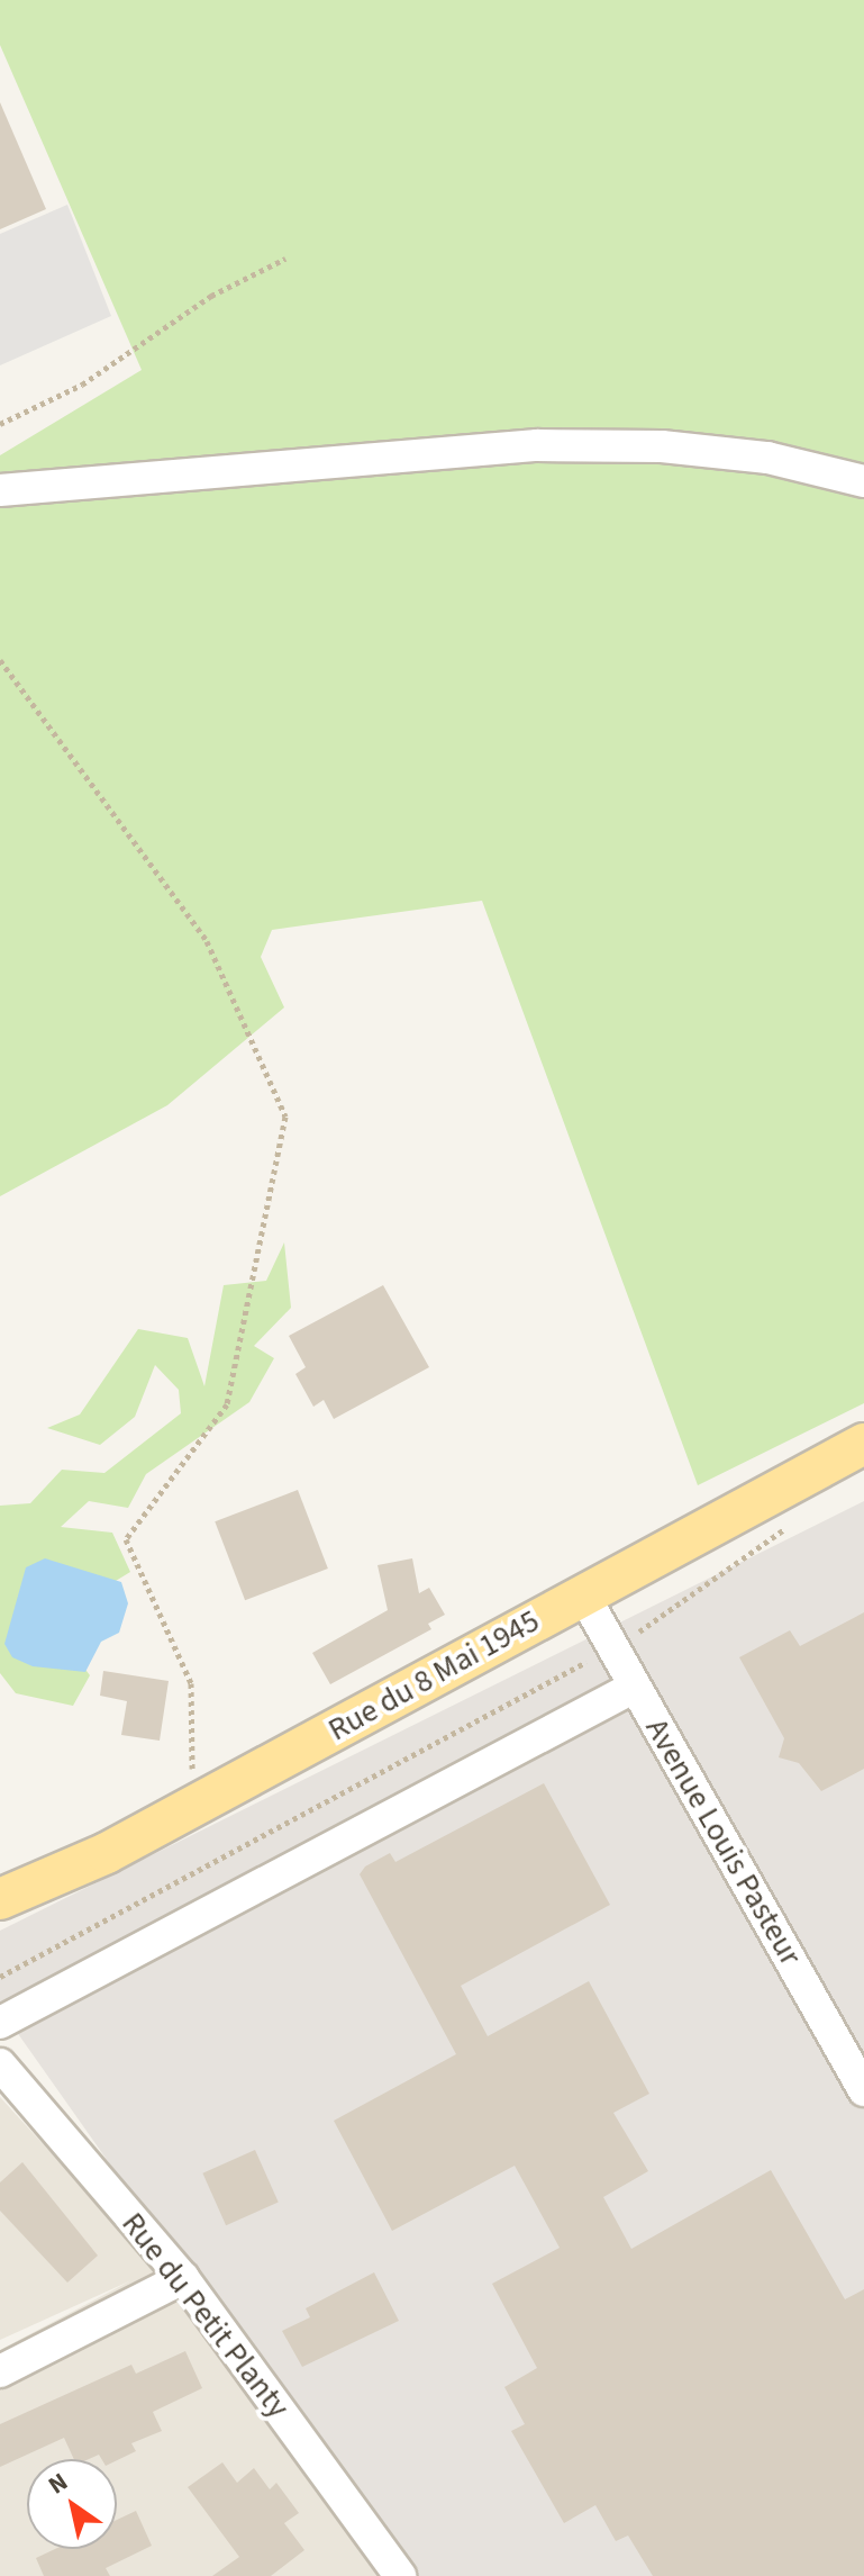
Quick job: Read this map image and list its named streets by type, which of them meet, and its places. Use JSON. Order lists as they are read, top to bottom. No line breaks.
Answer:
{"streets":{"main road":["Rue du 8 Mai 1945"],"street":["Avenue Louis Pasteur","Rue du Petit Planty"]},"crossings":[["Rue du 8 Mai 1945","Avenue Louis Pasteur"]],"north":"top left"}
